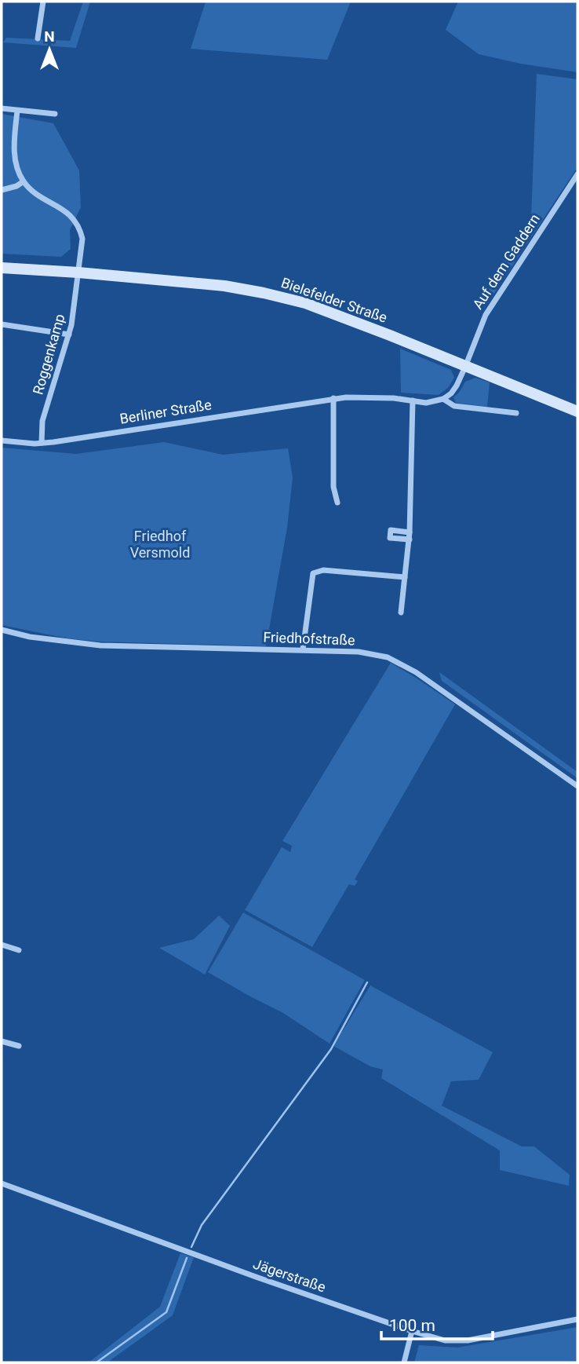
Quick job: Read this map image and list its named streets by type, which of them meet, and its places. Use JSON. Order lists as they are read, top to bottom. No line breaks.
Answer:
{"streets":{"main road":["Bielefelder Straße"],"street":["Auf dem Gaddern","Roggenkamp","Berliner Straße","Friedhofstraße","Jägerstraße"]},"crossings":[["Auf dem Gaddern","Bielefelder Straße"],["Bielefelder Straße","Roggenkamp"],["Roggenkamp","Berliner Straße"]],"parks":["Friedhof Versmold"],"scale_bar":"100 m","north":"top"}
